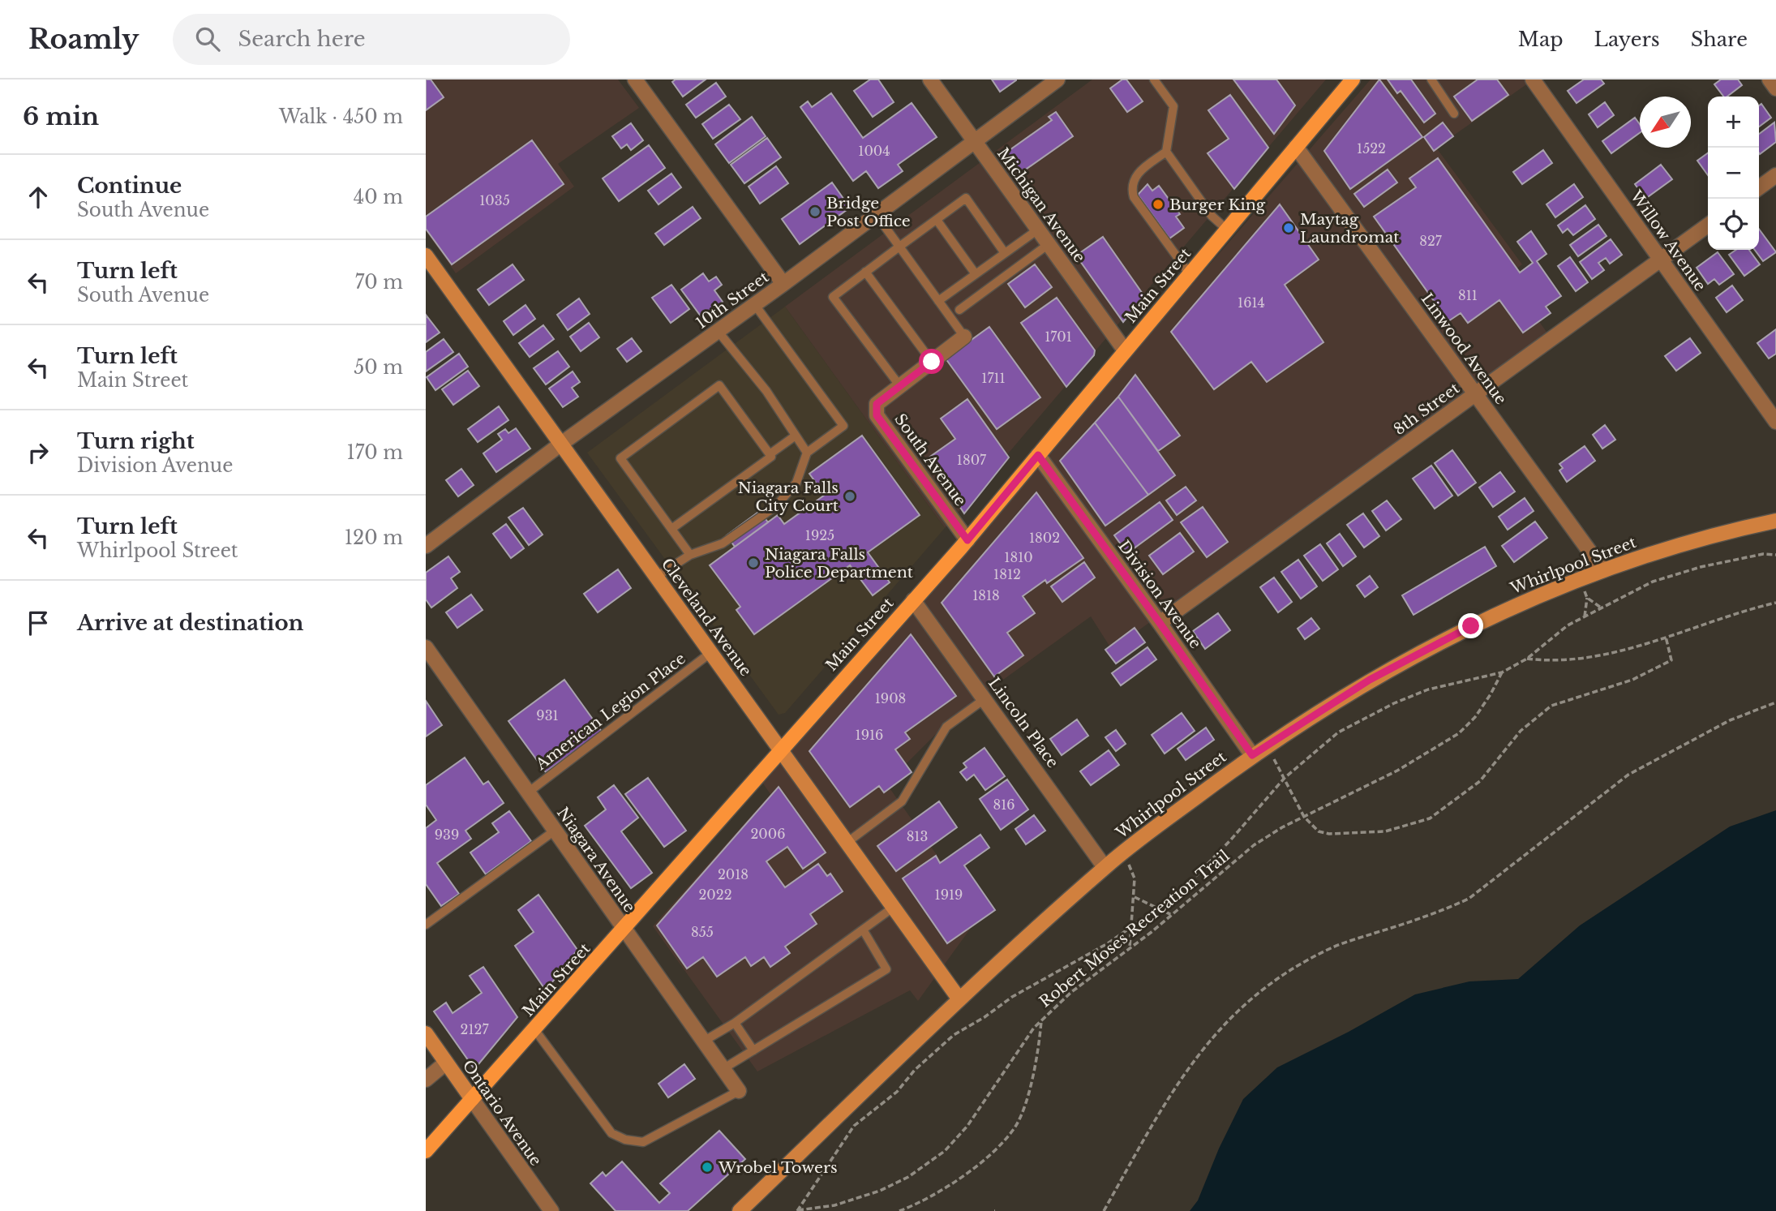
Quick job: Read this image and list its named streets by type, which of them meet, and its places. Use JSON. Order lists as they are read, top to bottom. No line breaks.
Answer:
{"streets":{"main road":["Main Street","Whirlpool Street","Cleveland Avenue","Ontario Avenue"],"street":["Michigan Avenue","Willow Avenue","10th Street","Linwood Avenue","8th Street","South Avenue","Division Avenue","Lincoln Place","Niagara Avenue"],"lane":["American Legion Place"],"path":["Robert Moses Recreation Trail"]},"crossings":[["Michigan Avenue","Main Street"],["Michigan Avenue","10th Street"],["Willow Avenue","8th Street"],["Main Street","Linwood Avenue"],["Main Street","South Avenue"],["Main Street","Division Avenue"],["Main Street","Cleveland Avenue"],["Main Street","Lincoln Place"],["Main Street","Niagara Avenue"],["Main Street","Ontario Avenue"],["10th Street","Cleveland Avenue"],["Linwood Avenue","8th Street"],["Linwood Avenue","Whirlpool Street"],["8th Street","Division Avenue"],["Whirlpool Street","Division Avenue"],["Whirlpool Street","Cleveland Avenue"],["Whirlpool Street","Lincoln Place"],["Cleveland Avenue","American Legion Place"],["American Legion Place","Niagara Avenue"]],"places":["Burger King","Bridge Post Office","Maytag Laundromat","Niagara Falls City Court","Niagara Falls Police Department","Wrobel Towers"],"house_numbers":["1522","1004","1035","827","811","1614","1701","1711","1807","1925","1802","1810","1812","1818","1908","931","1916","816","2006","939","813","2018","2022","1919","855","2127"],"north":"bottom left","page":{"header":"Roamly","search":"Search here","nav":["Map","Layers","Share"],"heading":["6 min","Walk · 450 m"],"map_buttons":["+","−"],"list":[["Continue","South Avenue","40 m"],["Turn left","South Avenue","70 m"],["Turn left","Main Street","50 m"],["Turn right","Division Avenue","170 m"],["Turn left","Whirlpool Street","120 m"],"Arrive at destination"]}}
